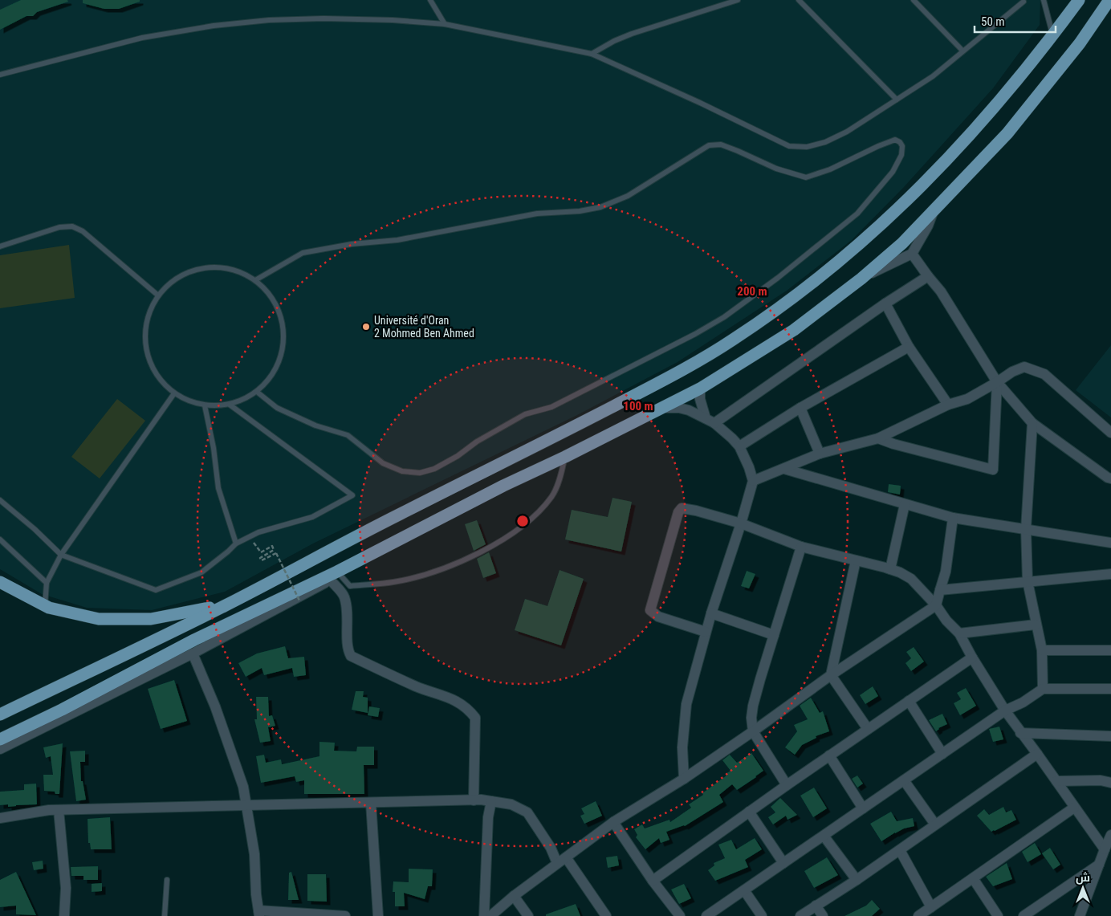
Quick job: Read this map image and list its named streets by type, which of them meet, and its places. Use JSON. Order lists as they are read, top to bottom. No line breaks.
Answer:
{"places":["Université d'Oran 2 Mohmed Ben Ahmed"],"scale_bar":"50 m","north":"top","rings":["200 m","100 m"]}
